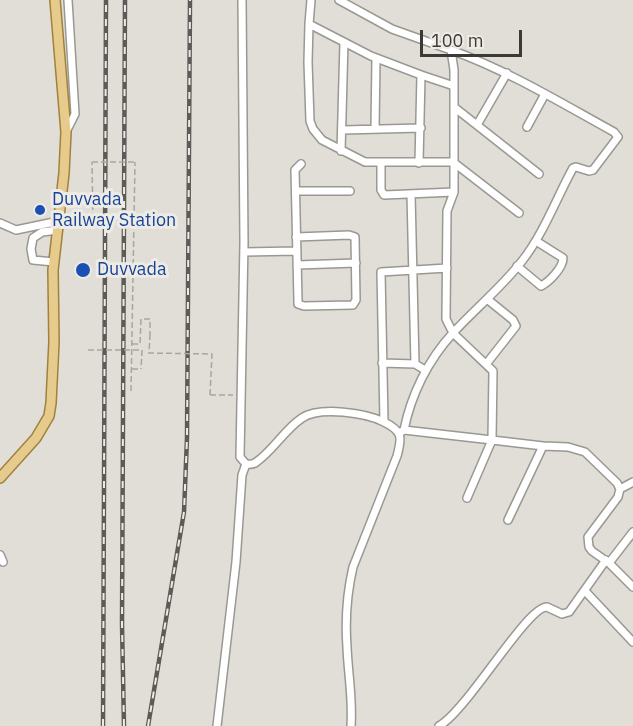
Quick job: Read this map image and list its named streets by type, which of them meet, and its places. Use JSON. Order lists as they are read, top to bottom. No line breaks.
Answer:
{"places":["Duvvada Railway Station","Duvvada"],"scale_bar":"100 m"}
